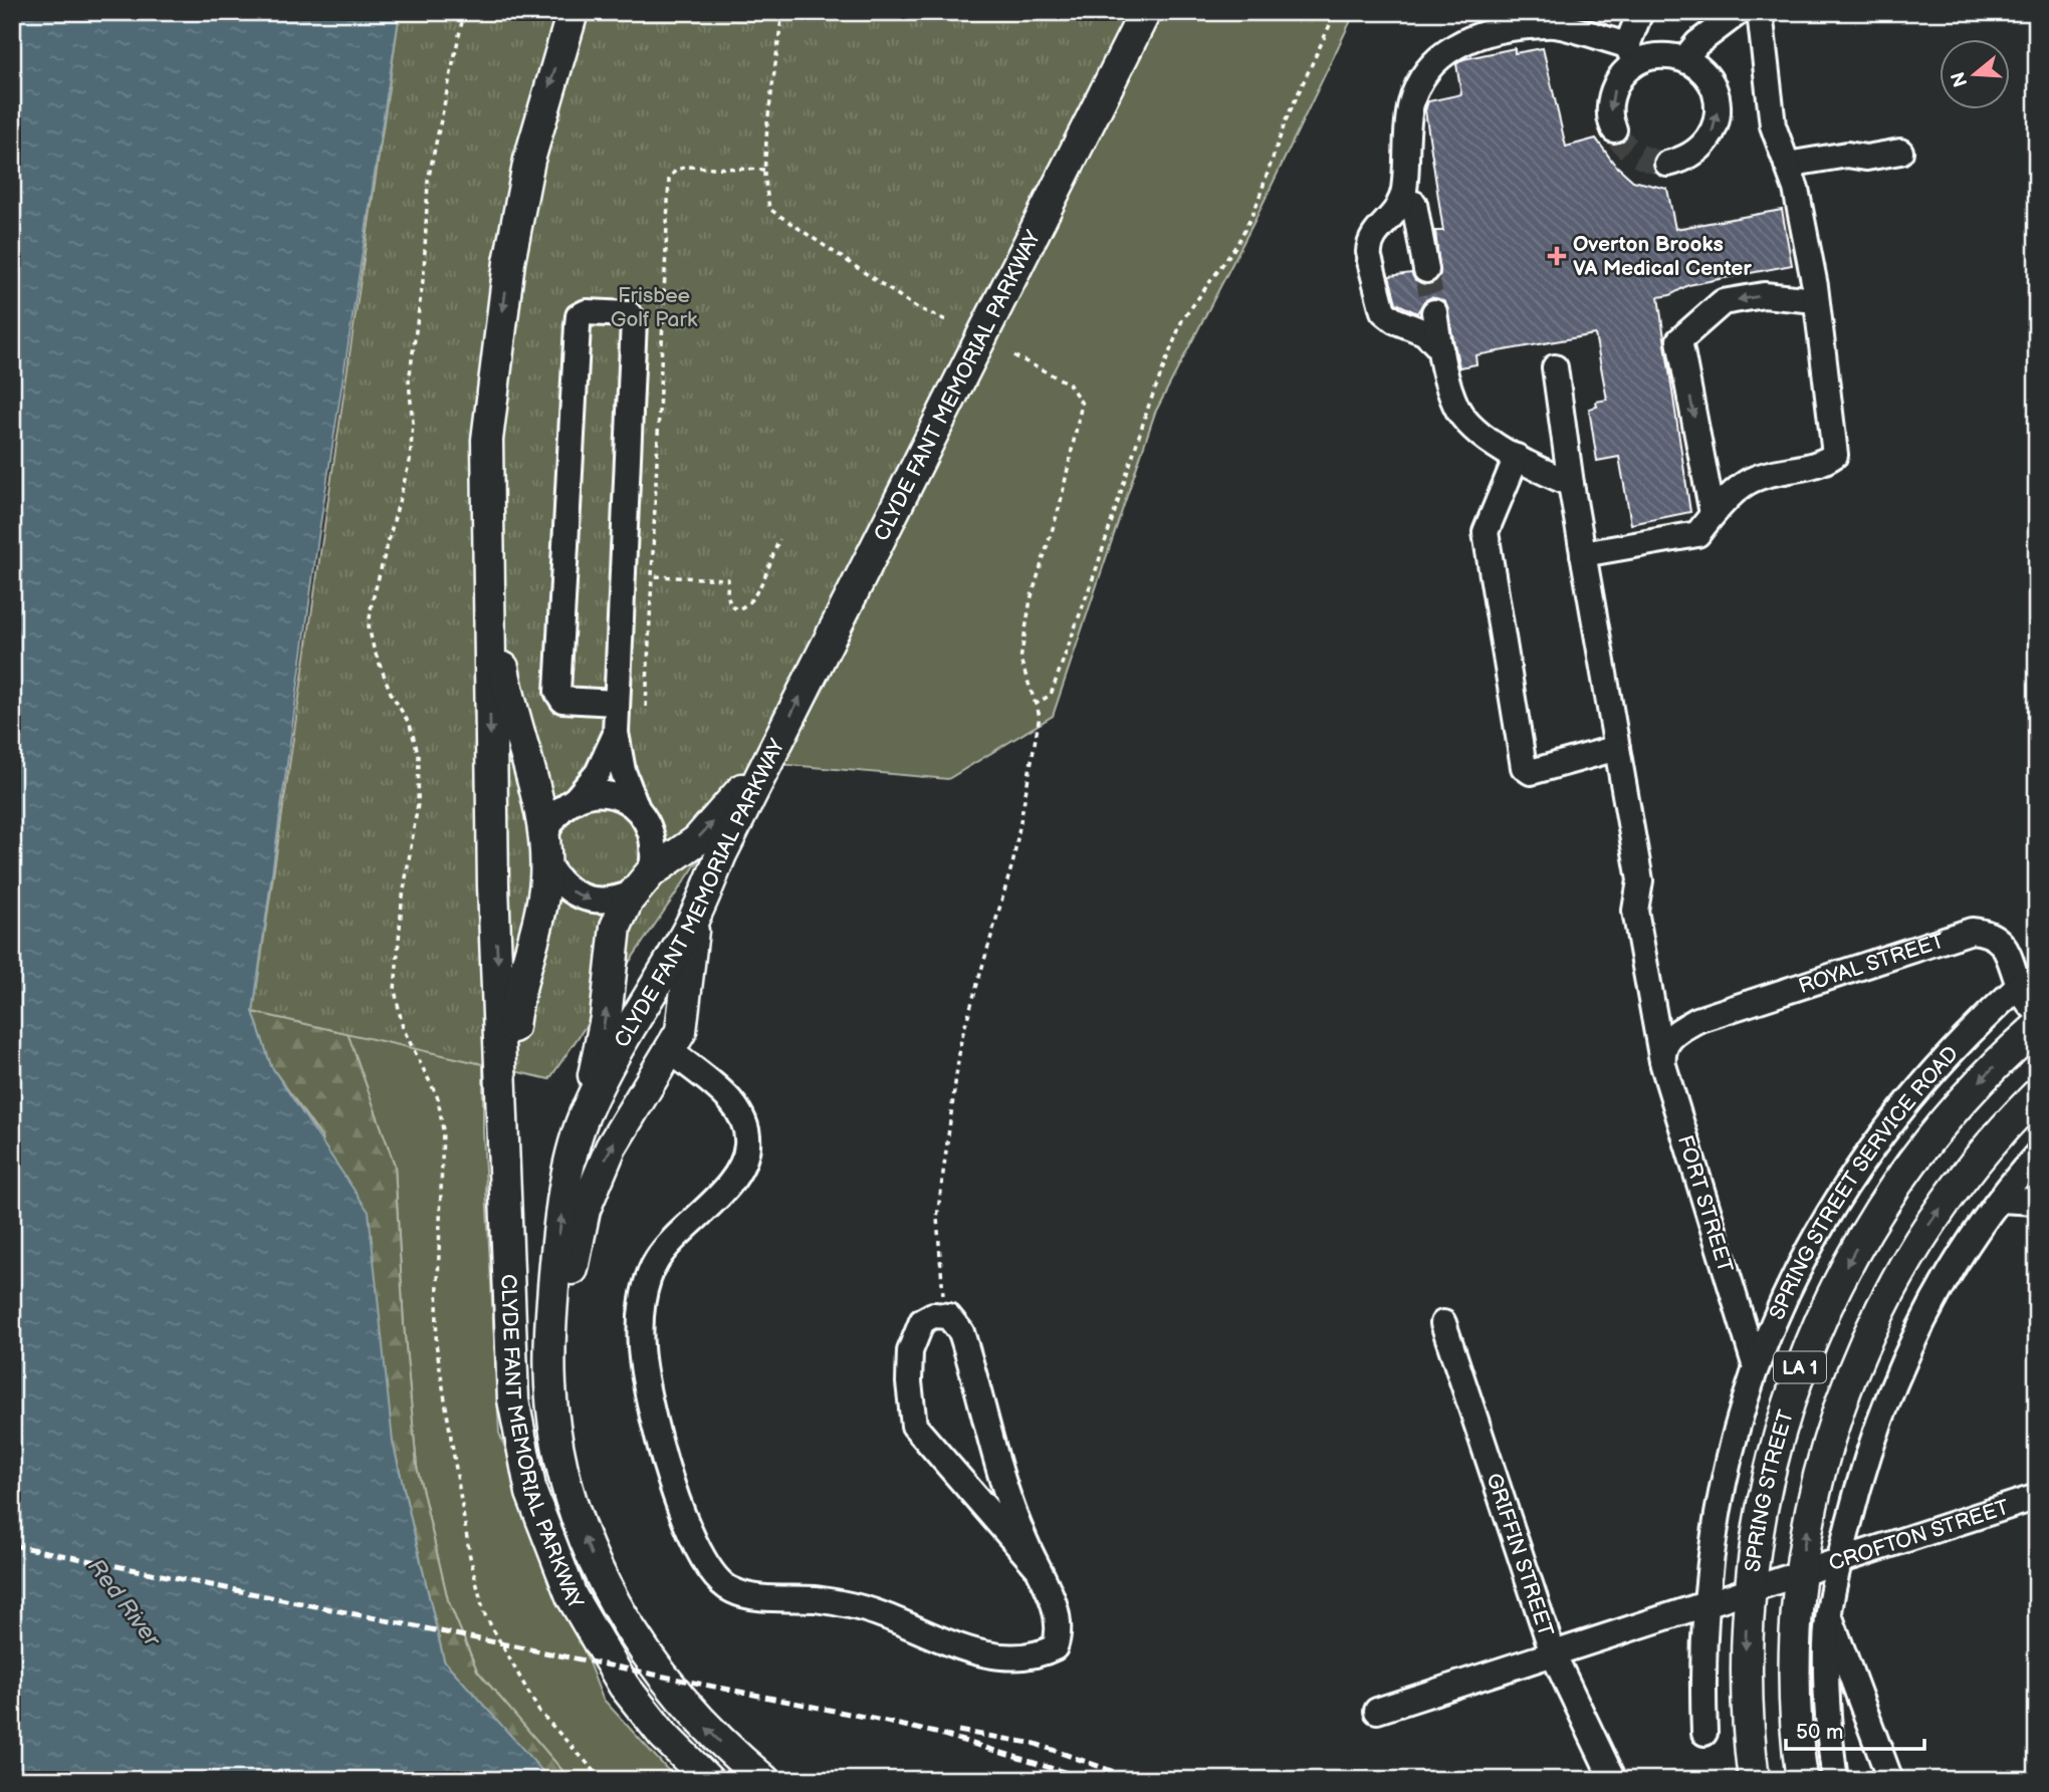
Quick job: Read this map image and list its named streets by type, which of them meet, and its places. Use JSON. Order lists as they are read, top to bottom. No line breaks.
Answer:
{"streets":{"main road":["CLYDE FANT MEMORIAL PARKWAY","LA 1","SPRING STREET"],"street":["ROYAL STREET","SPRING STREET SERVICE ROAD","FORT STREET","CROFTON STREET","GRIFFIN STREET"]},"crossings":[["ROYAL STREET","SPRING STREET SERVICE ROAD"],["ROYAL STREET","FORT STREET"],["SPRING STREET SERVICE ROAD","FORT STREET"],["LA 1","CROFTON STREET"],["SPRING STREET","CROFTON STREET"]],"water":["Red River"],"parks":["Frisbee Golf Park"],"places":{"health":["Overton Brooks VA Medical Center"]},"scale_bar":"50 m","north":"left"}
